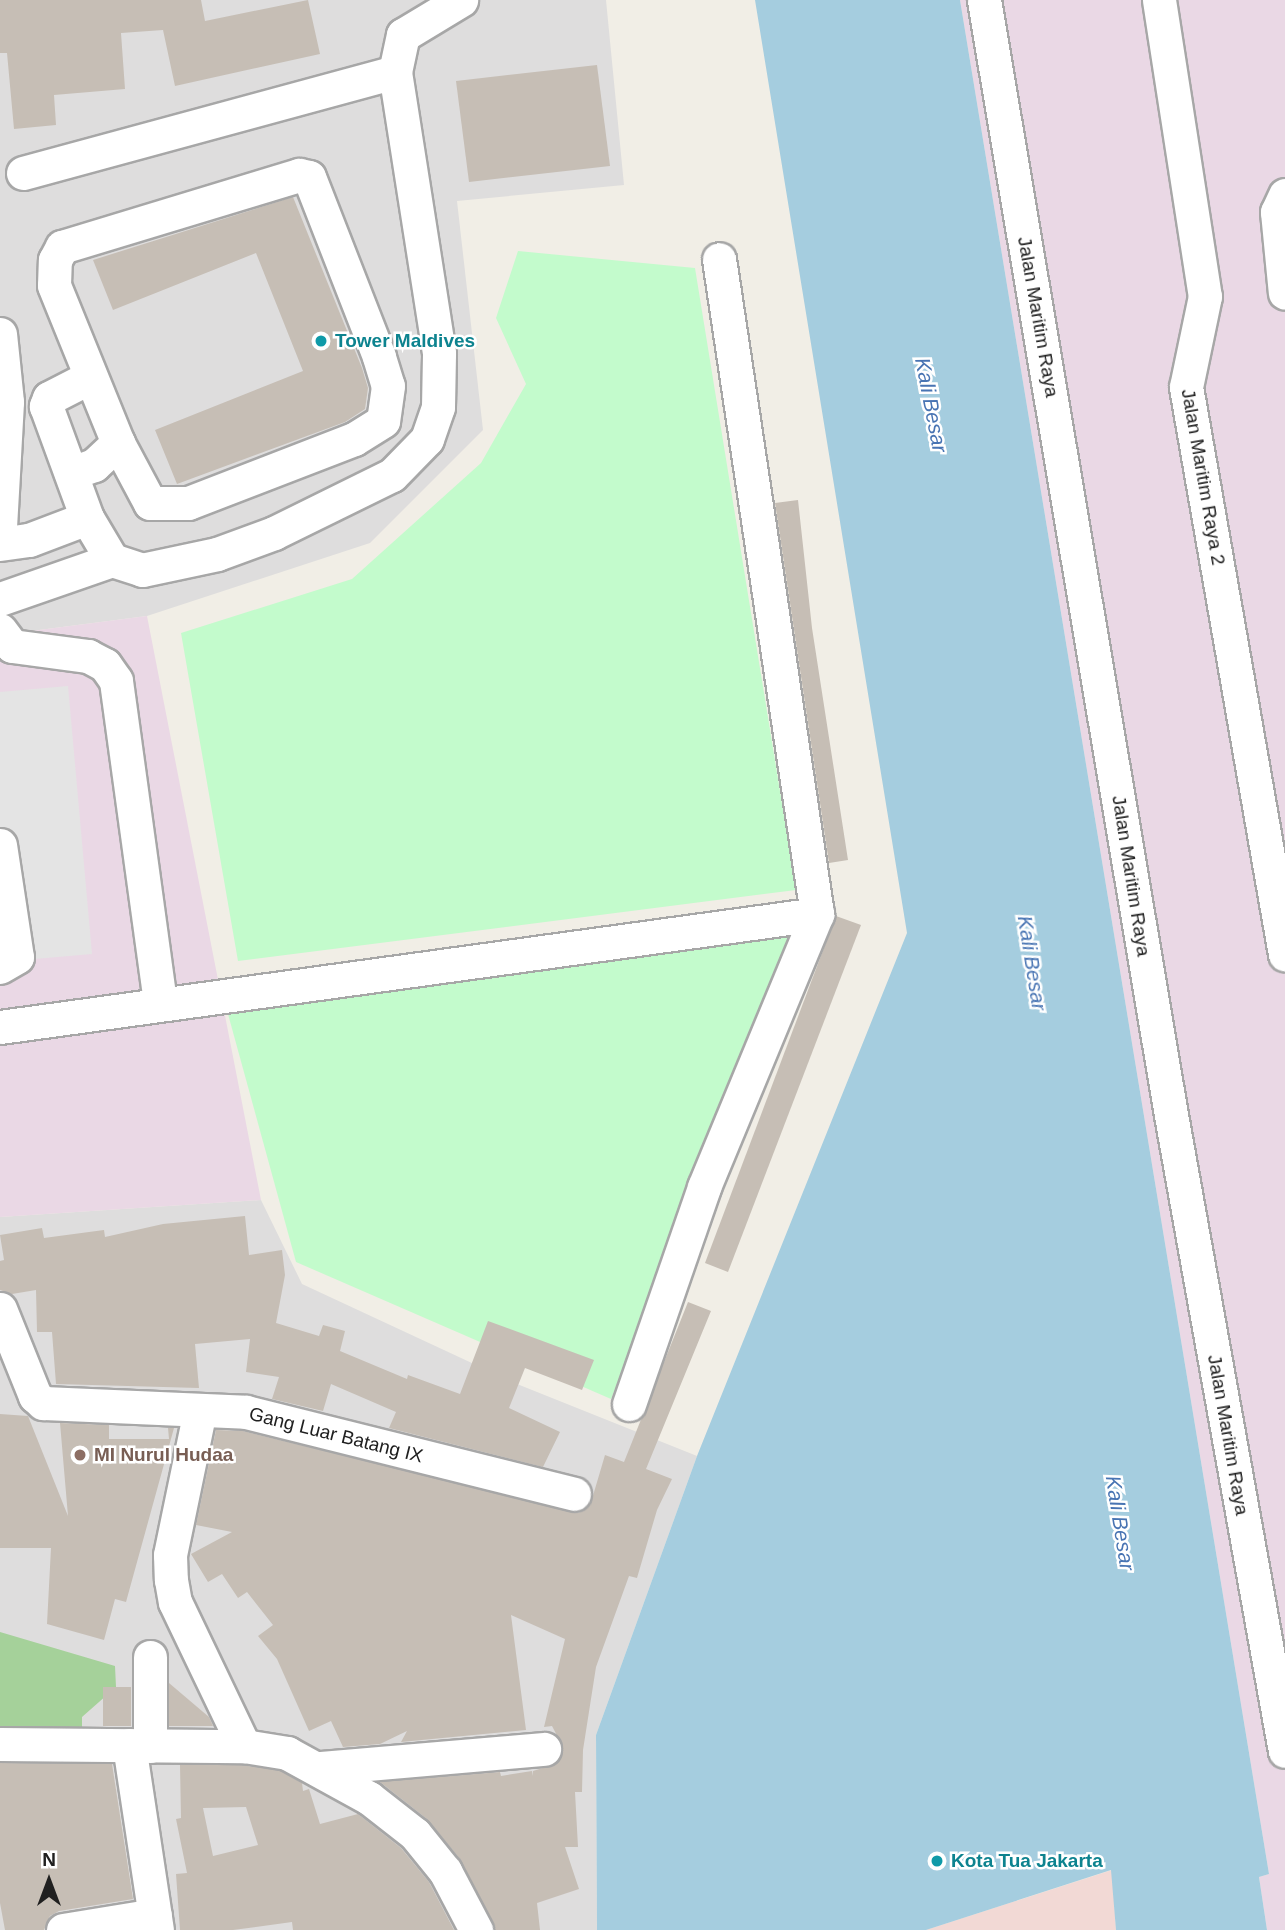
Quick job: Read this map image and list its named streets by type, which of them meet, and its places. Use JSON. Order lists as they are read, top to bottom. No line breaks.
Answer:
{"streets":{"street":["Jalan Maritim Raya","Jalan Maritim Raya 2","Gang Luar Batang IX"]},"water":["Kali Besar"],"places":["Tower Maldives","MI Nurul Hudaa","Kota Tua Jakarta"],"north":"top"}
